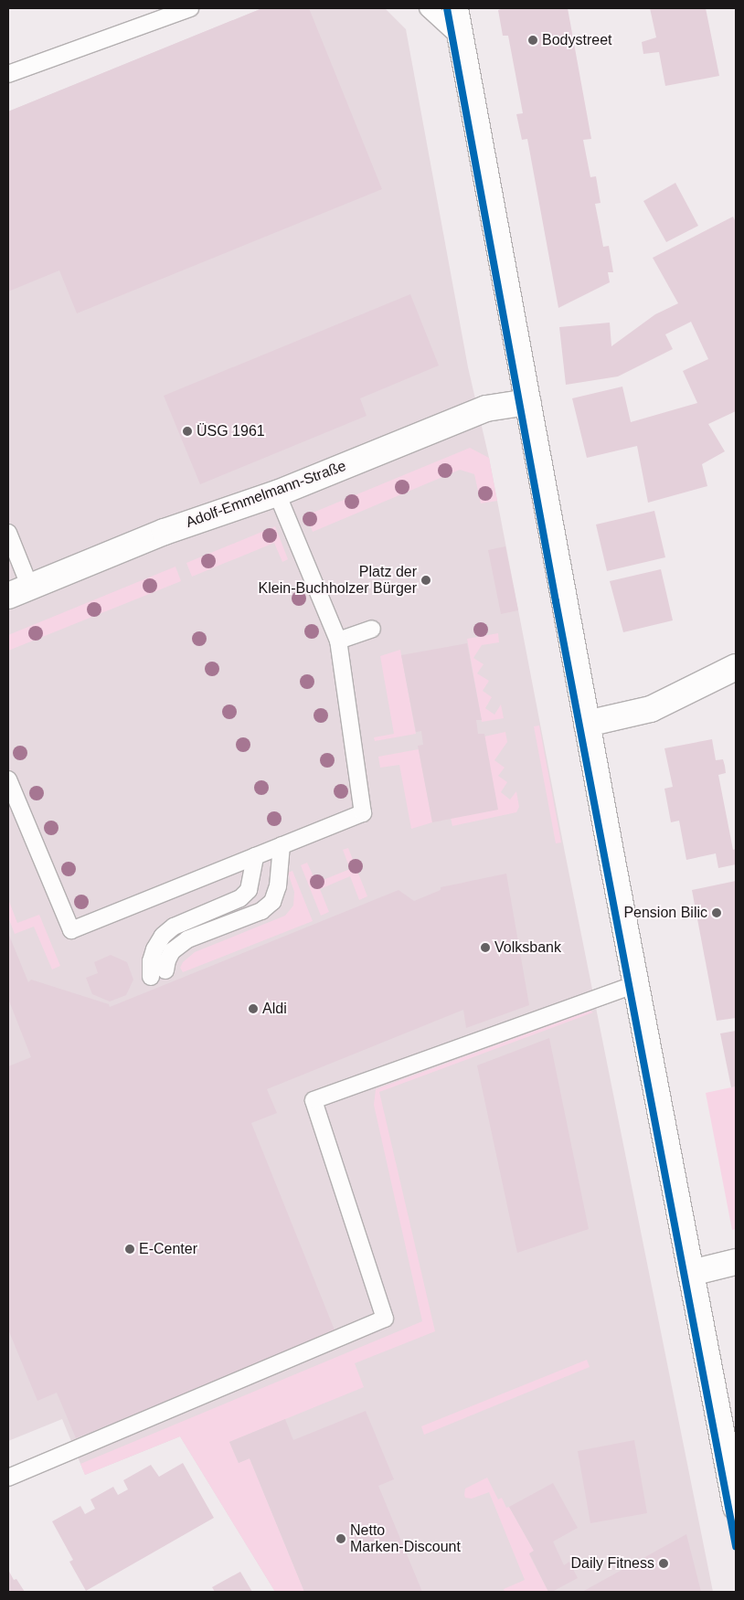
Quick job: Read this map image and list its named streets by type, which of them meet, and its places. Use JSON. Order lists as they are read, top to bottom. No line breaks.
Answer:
{"streets":{"main road":["Adolf-Emmelmann-Straße"]},"places":["Bodystreet","ÜSG 1961","Platz der Klein-Buchholzer Bürger","Pension Bilic","Volksbank","Aldi","E-Center","Netto Marken-Discount","Daily Fitness"]}
